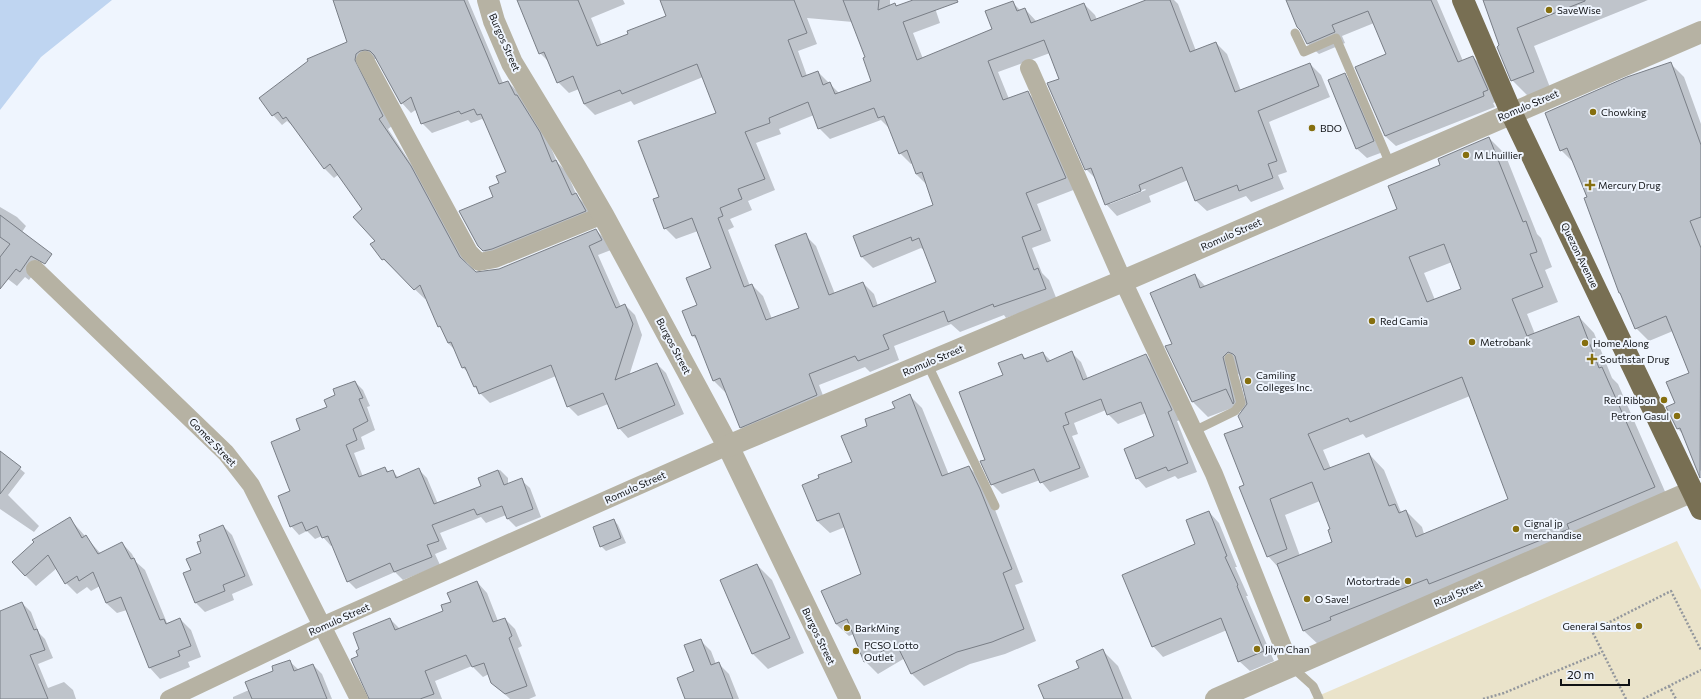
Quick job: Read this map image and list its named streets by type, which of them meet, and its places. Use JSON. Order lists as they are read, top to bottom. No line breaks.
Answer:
{"streets":{"highway":["Quezon Avenue"],"street":["Burgos Street","Romulo Street","Gomez Street","Rizal Street"]},"crossings":[["Burgos Street","Romulo Street"],["Romulo Street","Quezon Avenue"],["Romulo Street","Gomez Street"],["Quezon Avenue","Rizal Street"]],"places":{"other":["SaveWise","Chowking","BDO","M Lhuillier","Red Camia","Metrobank","Home Along","Camiling Colleges Inc.","Red Ribbon","Petron Gasul","Cignal jp merchandise","Motortrade","O Save!","General Santos","BarkMing","Jilyn Chan","PCSO Lotto Outlet"],"health":["Mercury Drug","Southstar Drug"]},"scale_bar":"20 m"}
